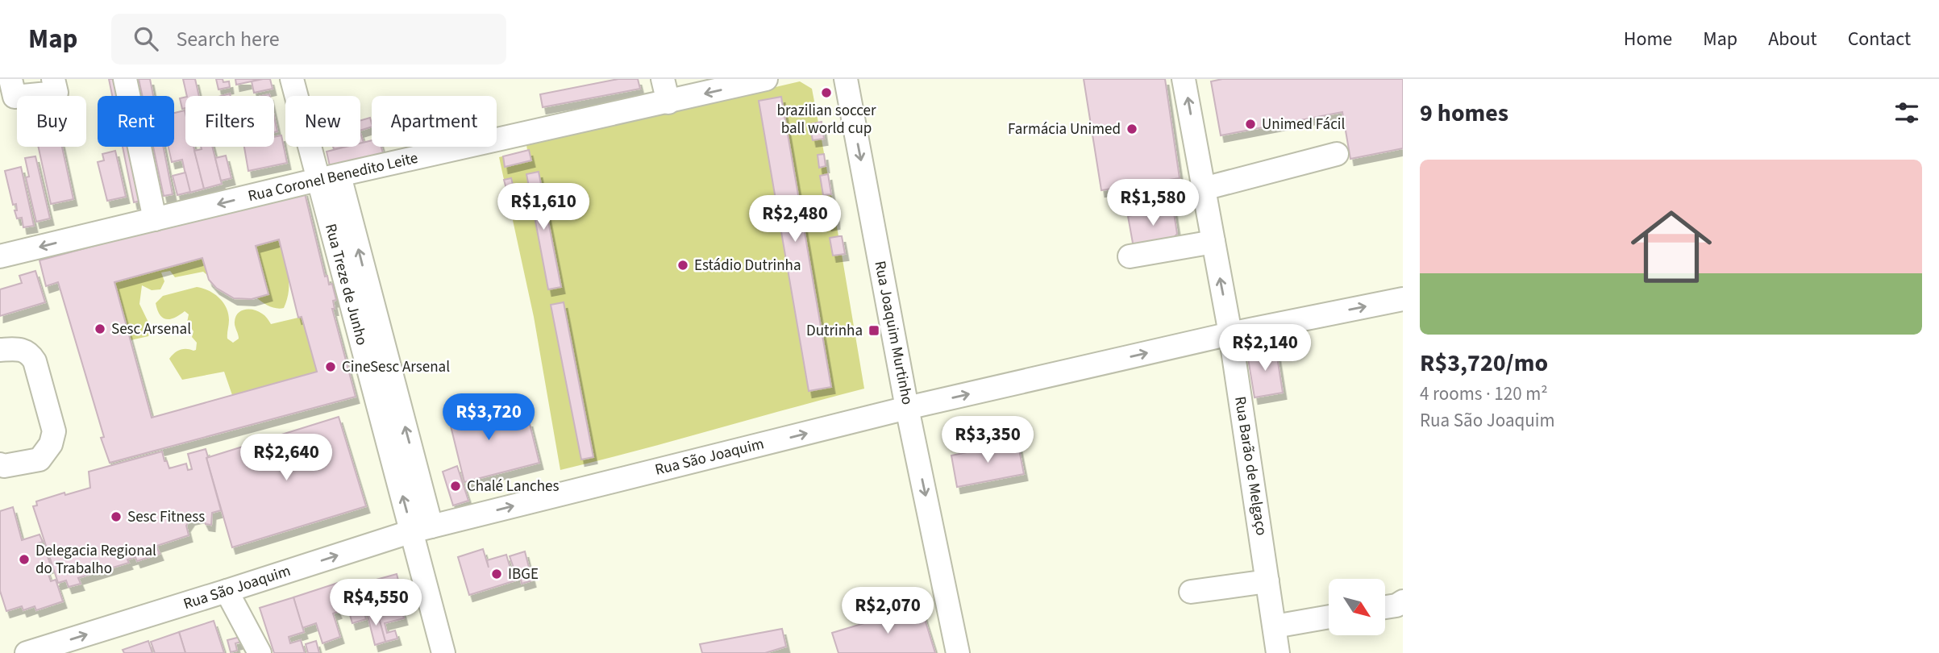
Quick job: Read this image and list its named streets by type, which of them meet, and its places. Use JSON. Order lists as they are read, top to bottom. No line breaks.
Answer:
{"streets":{"street":["Rua Coronel Benedito Leite","Rua Treze de Junho","Rua Joaquim Murtinho","Rua São Joaquim","Rua Barão de Melgaço"]},"crossings":[["Rua Coronel Benedito Leite","Rua Treze de Junho"],["Rua Treze de Junho","Rua São Joaquim"],["Rua Joaquim Murtinho","Rua São Joaquim"],["Rua São Joaquim","Rua Barão de Melgaço"]],"one_way":["Rua Coronel Benedito Leite","Rua Treze de Junho","Rua Joaquim Murtinho","Rua São Joaquim","Rua Barão de Melgaço"],"places":{"other":["brazilian soccer ball world cup","Unimed Fácil","Farmácia Unimed","Estádio Dutrinha","Sesc Arsenal","CineSesc Arsenal","Chalé Lanches","Sesc Fitness","Delegacia Regional do Trabalho","IBGE"],"transit":["Dutrinha"]},"north":"bottom right","page":{"header":"Map","search":"Search here","nav":["Home","Map","About","Contact"],"heading":"9 homes","chip":["Buy","Rent","Filters","New","Apartment"],"list":[{"name":"R$3,720/mo","note":"4 rooms · 120 m² · Rua São Joaquim"}],"price":["R$1,580","R$1,610","R$2,480","R$2,140","R$3,720","R$3,350","R$2,640","R$4,550","R$2,070"]}}
